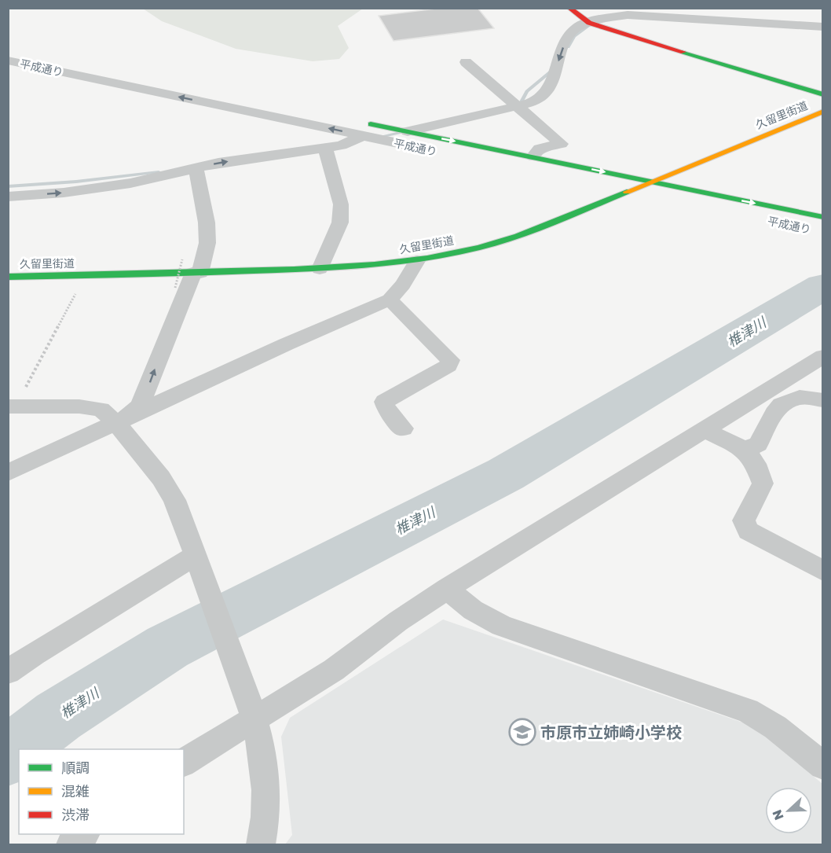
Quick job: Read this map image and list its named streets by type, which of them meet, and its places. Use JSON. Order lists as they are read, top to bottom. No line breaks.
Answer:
{"streets":{"main road":["平成通り","久留里街道"]},"crossings":[["平成通り","久留里街道"]],"water":["椎津川"],"places":{"school or university":["市原市立姉崎小学校"]},"legend":["順調","混雑","渋滞"],"north":"left"}
